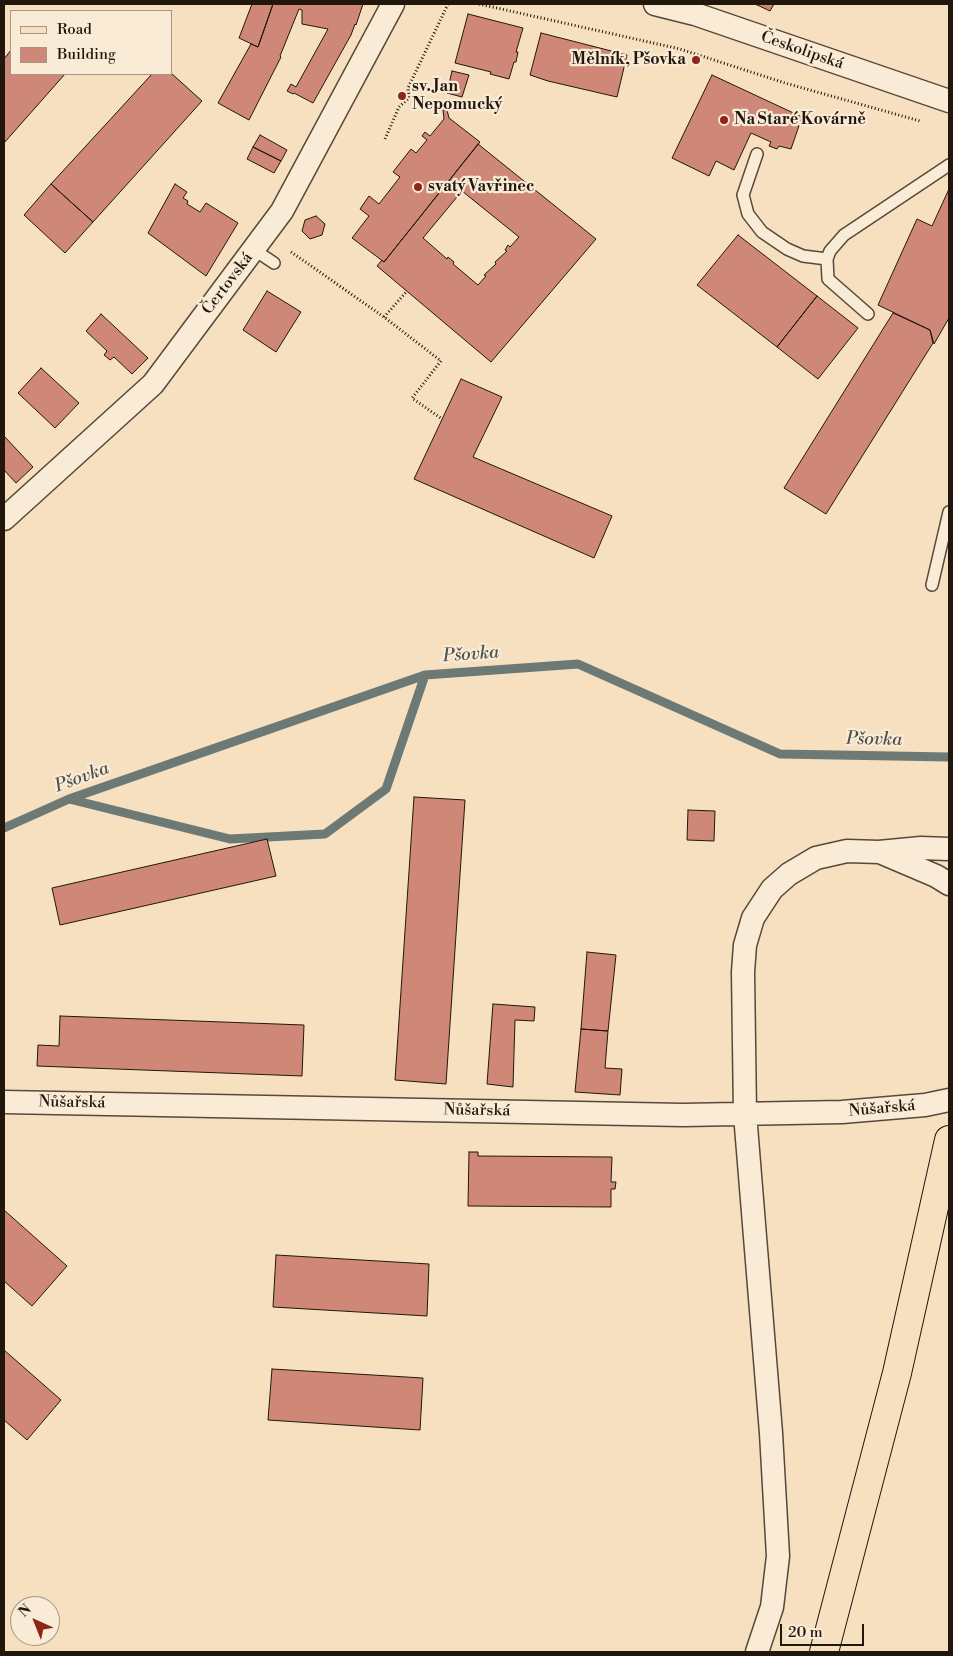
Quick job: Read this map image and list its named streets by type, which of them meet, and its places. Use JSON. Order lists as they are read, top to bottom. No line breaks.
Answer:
{"streets":{"street":["Českolipská","Čertovská","Nůšařská"]},"water":["Pšovka"],"places":["Mělník, Pšovka","sv. Jan Nepomucký","Na Staré Kovárně","svatý Vavřinec"],"legend":["Road","Building"],"scale_bar":"20 m","north":"top left"}
